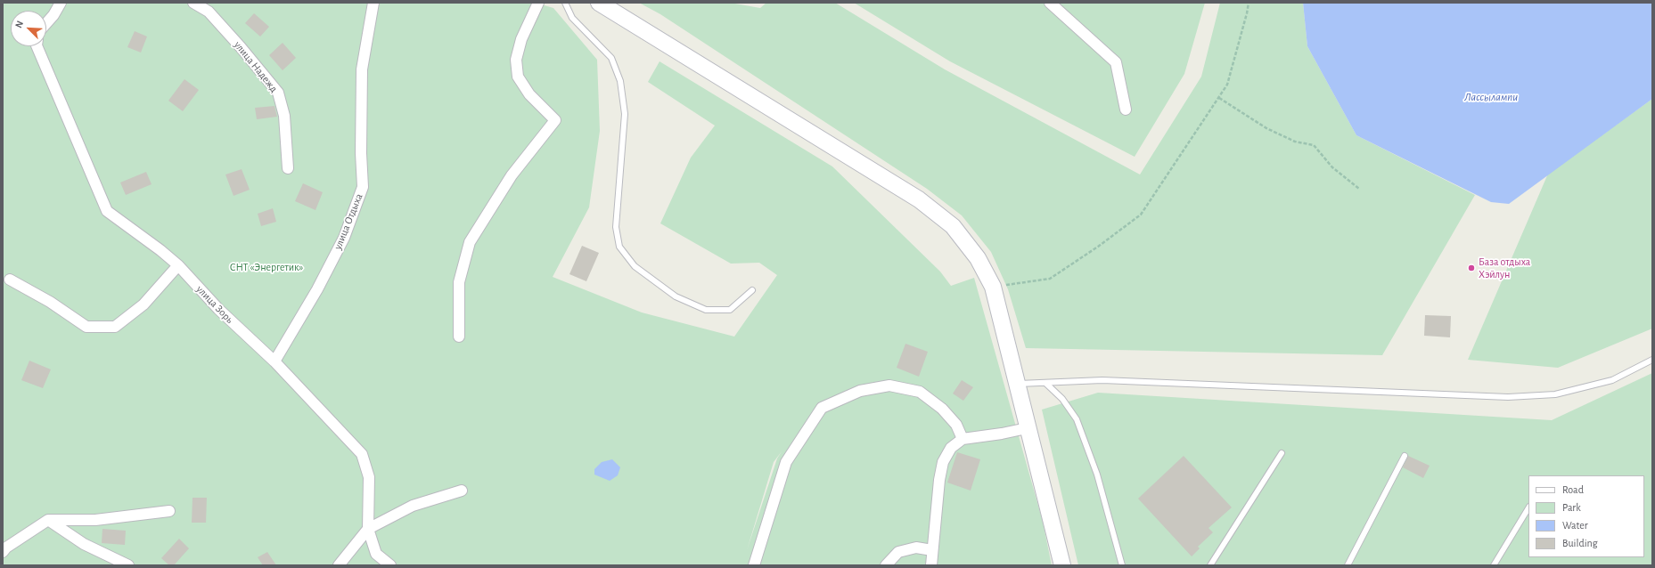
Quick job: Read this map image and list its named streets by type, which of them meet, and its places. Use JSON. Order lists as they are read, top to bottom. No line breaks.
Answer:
{"streets":{"street":["улица Надежд","улица Отдыха","улица Зорь"]},"crossings":[["улица Отдыха","улица Зорь"]],"water":["Лассылампи"],"parks":["СНТ «Энергетик»"],"places":["База отдыха Хэйлун"],"legend":["Road","Park","Water","Building"],"north":"top left"}
